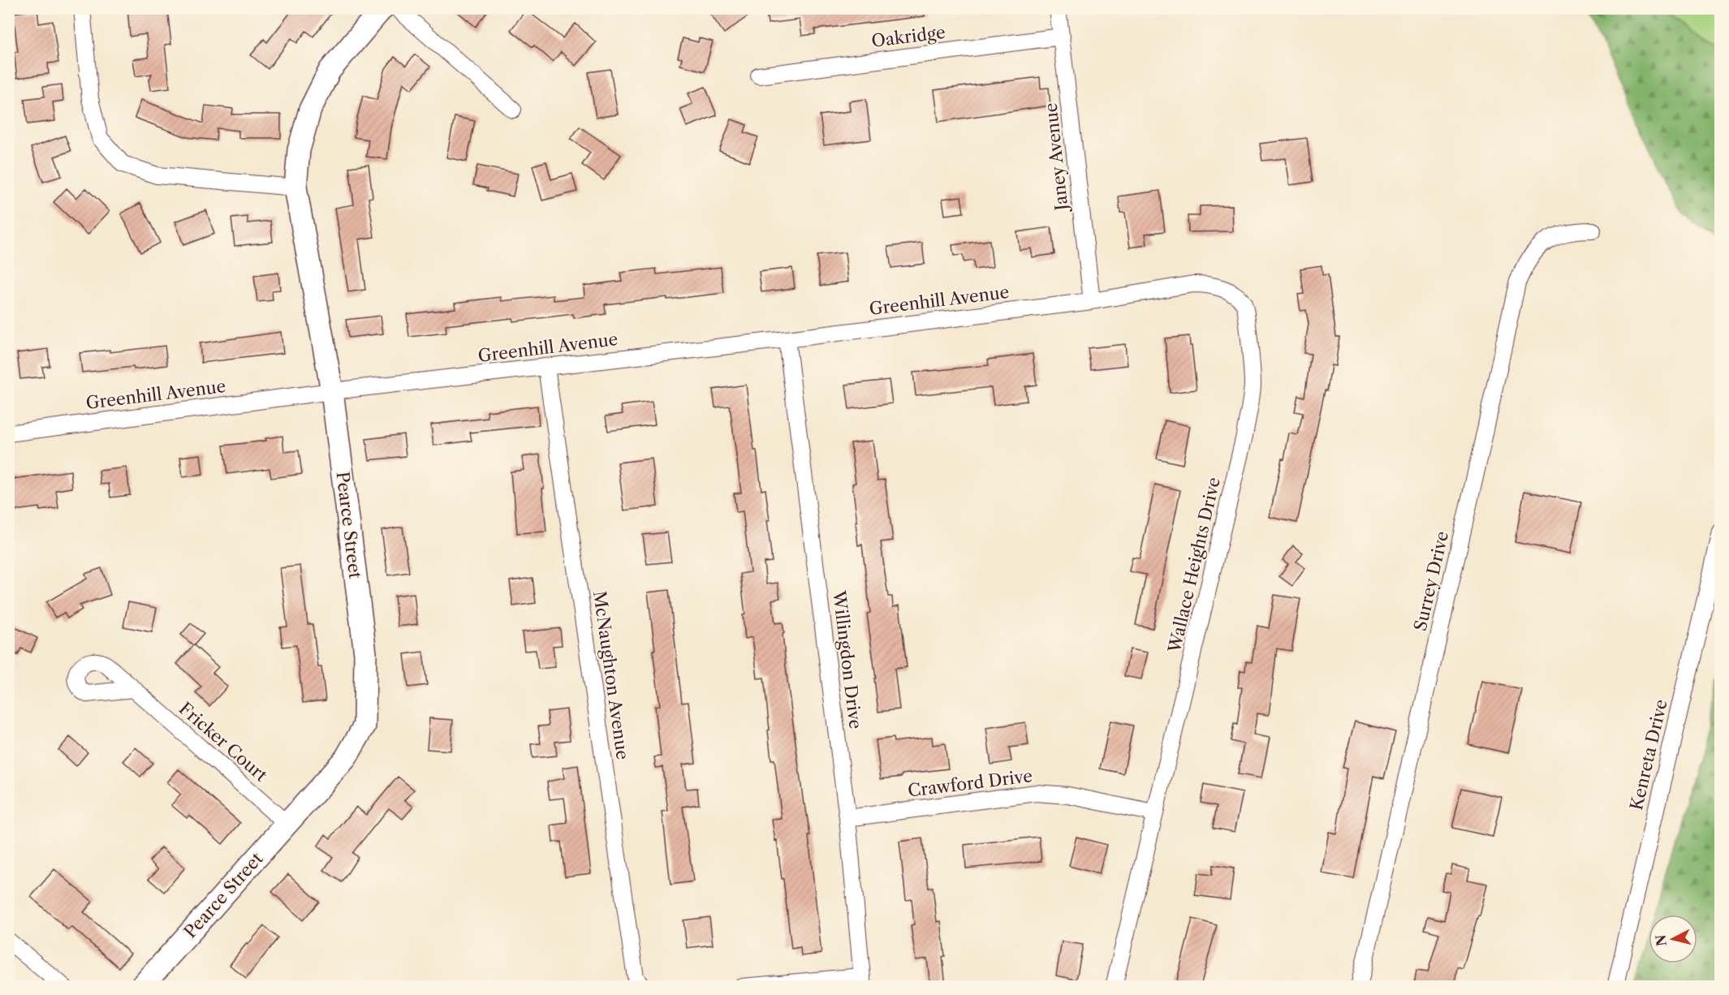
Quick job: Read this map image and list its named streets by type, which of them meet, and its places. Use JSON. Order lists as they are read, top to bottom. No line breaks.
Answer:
{"streets":{"street":["Oakridge","Janey Avenue","Greenhill Avenue","Pearce Street","Wallace Heights Drive","Surrey Drive","Willingdon Drive","McNaughton Avenue","Fricker Court","Kenreta Drive","Crawford Drive"]},"crossings":[["Oakridge","Janey Avenue"],["Janey Avenue","Greenhill Avenue"],["Janey Avenue","Wallace Heights Drive"],["Greenhill Avenue","Pearce Street"],["Greenhill Avenue","Wallace Heights Drive"],["Greenhill Avenue","Willingdon Drive"],["Greenhill Avenue","McNaughton Avenue"],["Pearce Street","Fricker Court"],["Wallace Heights Drive","Crawford Drive"],["Willingdon Drive","Crawford Drive"]],"north":"left"}
